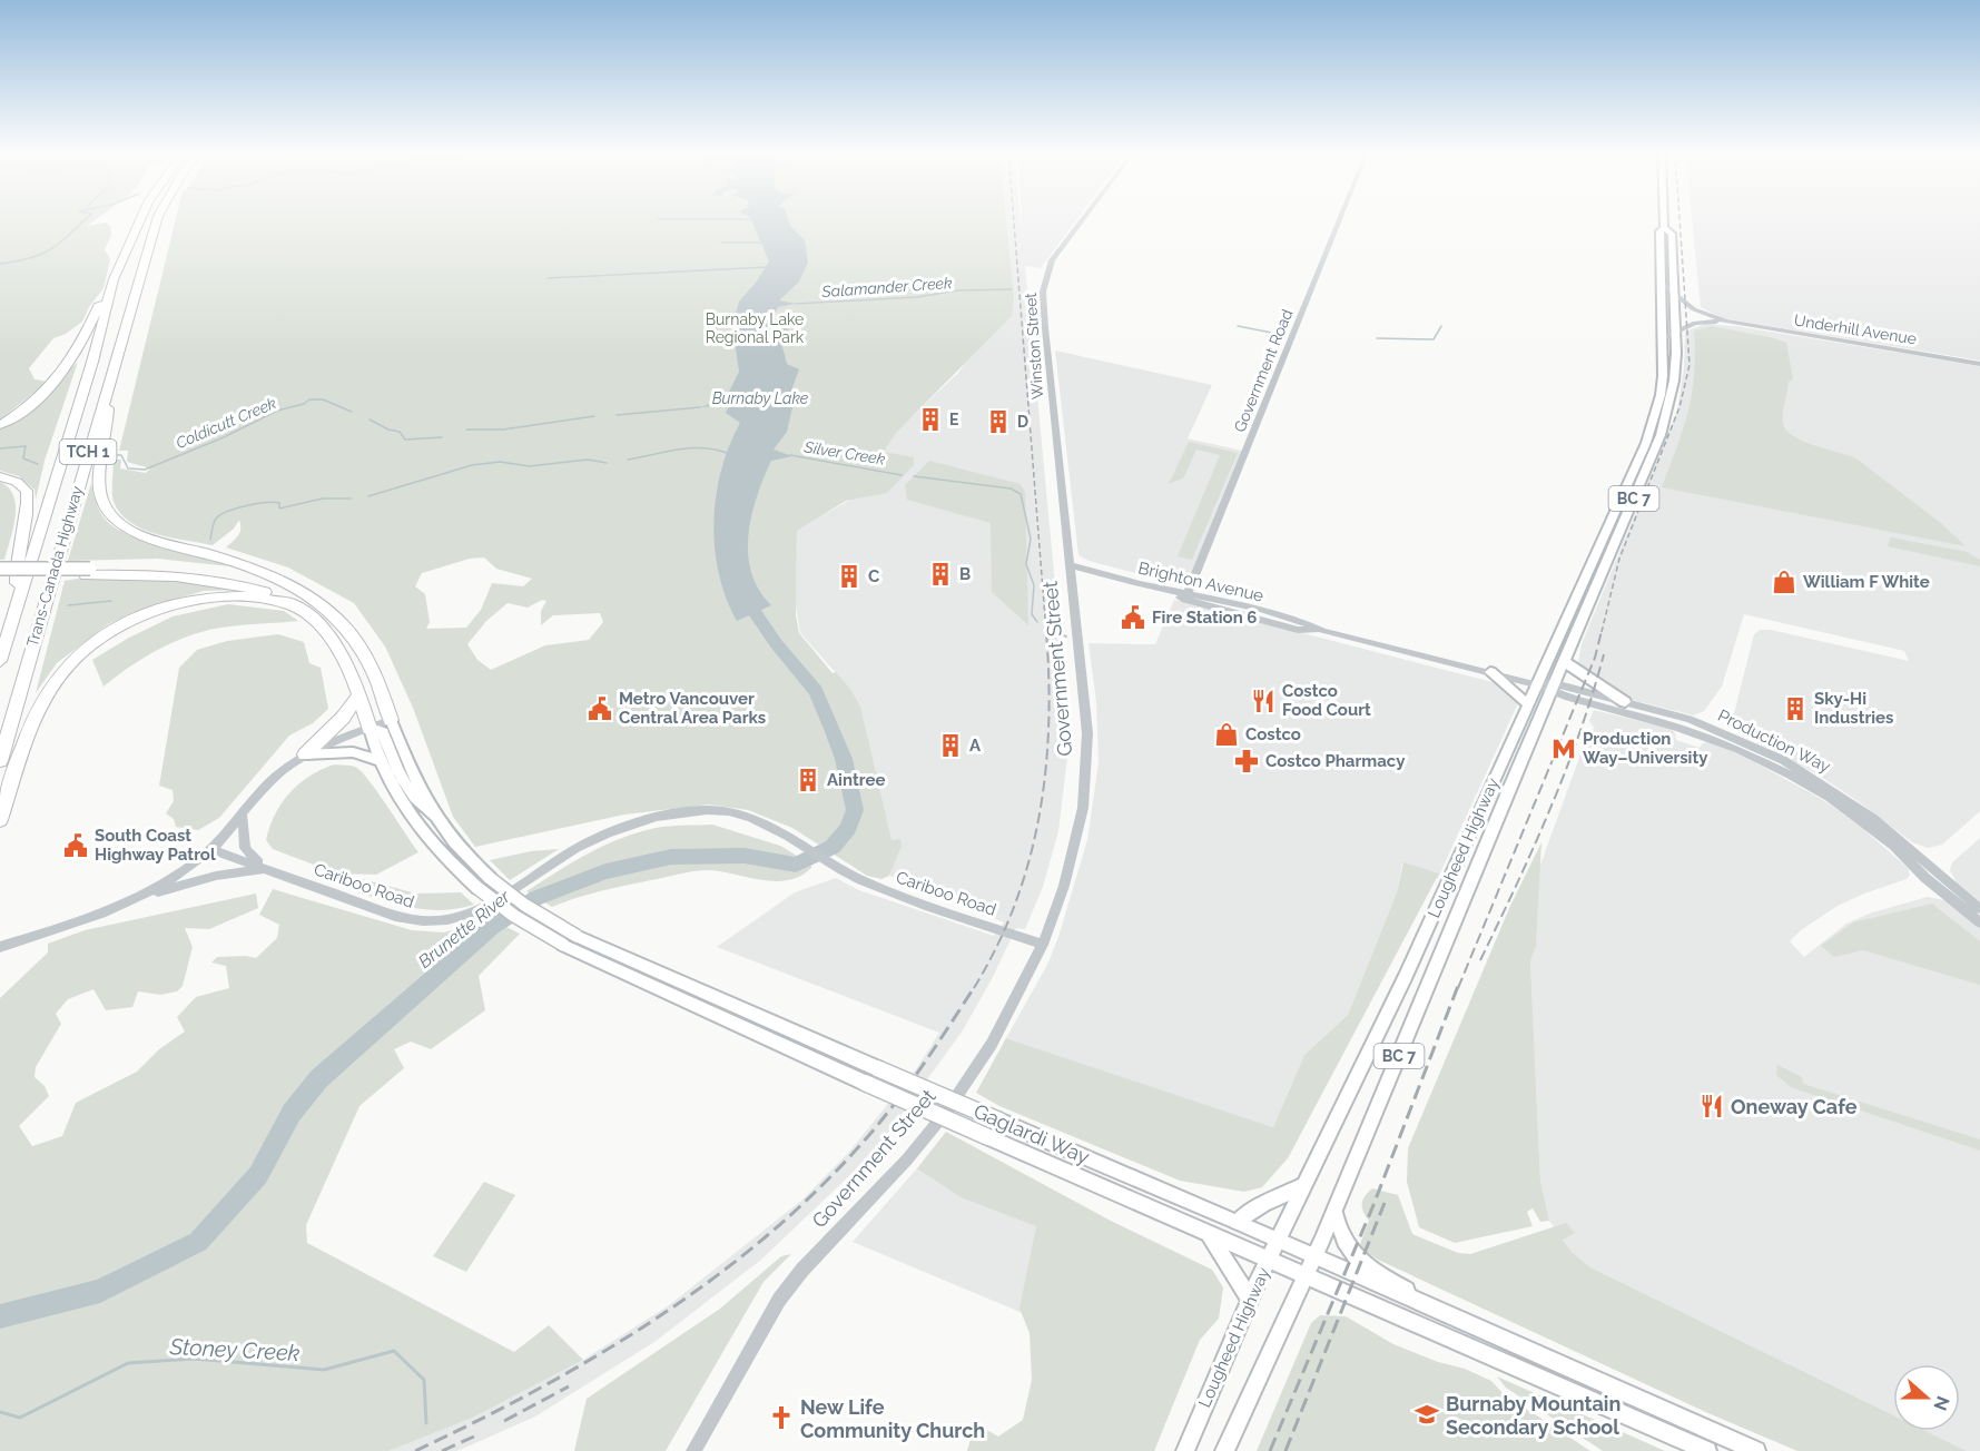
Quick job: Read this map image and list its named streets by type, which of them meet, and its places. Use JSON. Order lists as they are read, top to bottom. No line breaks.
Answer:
{"streets":{"highway":["TCH 1","Trans-Canada Highway"],"main road":["BC 7","Lougheed Highway","Gaglardi Way"],"street":["Underhill Avenue","Winston Street","Government Road","Brighton Avenue","Government Street","Production Way","Cariboo Road"]},"crossings":[["Underhill Avenue","Lougheed Highway"],["Winston Street","Brighton Avenue"],["Winston Street","Government Street"],["Government Road","Brighton Avenue"],["Brighton Avenue","Government Street"],["Brighton Avenue","Production Way"],["Brighton Avenue","Lougheed Highway"],["Government Street","Cariboo Road"],["Production Way","Lougheed Highway"],["Lougheed Highway","Gaglardi Way"]],"water":["Salamander Creek","Burnaby Lake","Coldicutt Creek","Silver Creek","Brunette River","Stoney Creek"],"parks":["Burnaby Lake Regional Park"],"places":{"building":["E","D","B","C","Sky-Hi Industries","A","Aintree"],"shop":["William F White","Costco"],"public building":["Fire Station 6","Metro Vancouver Central Area Parks","South Coast Highway Patrol"],"restaurant":["Costco Food Court","Oneway Cafe"],"metro station":["Production Way–University"],"pharmacy":["Costco Pharmacy"],"school or university":["Burnaby Mountain Secondary School"],"church":["New Life Community Church"]},"north":"right"}
